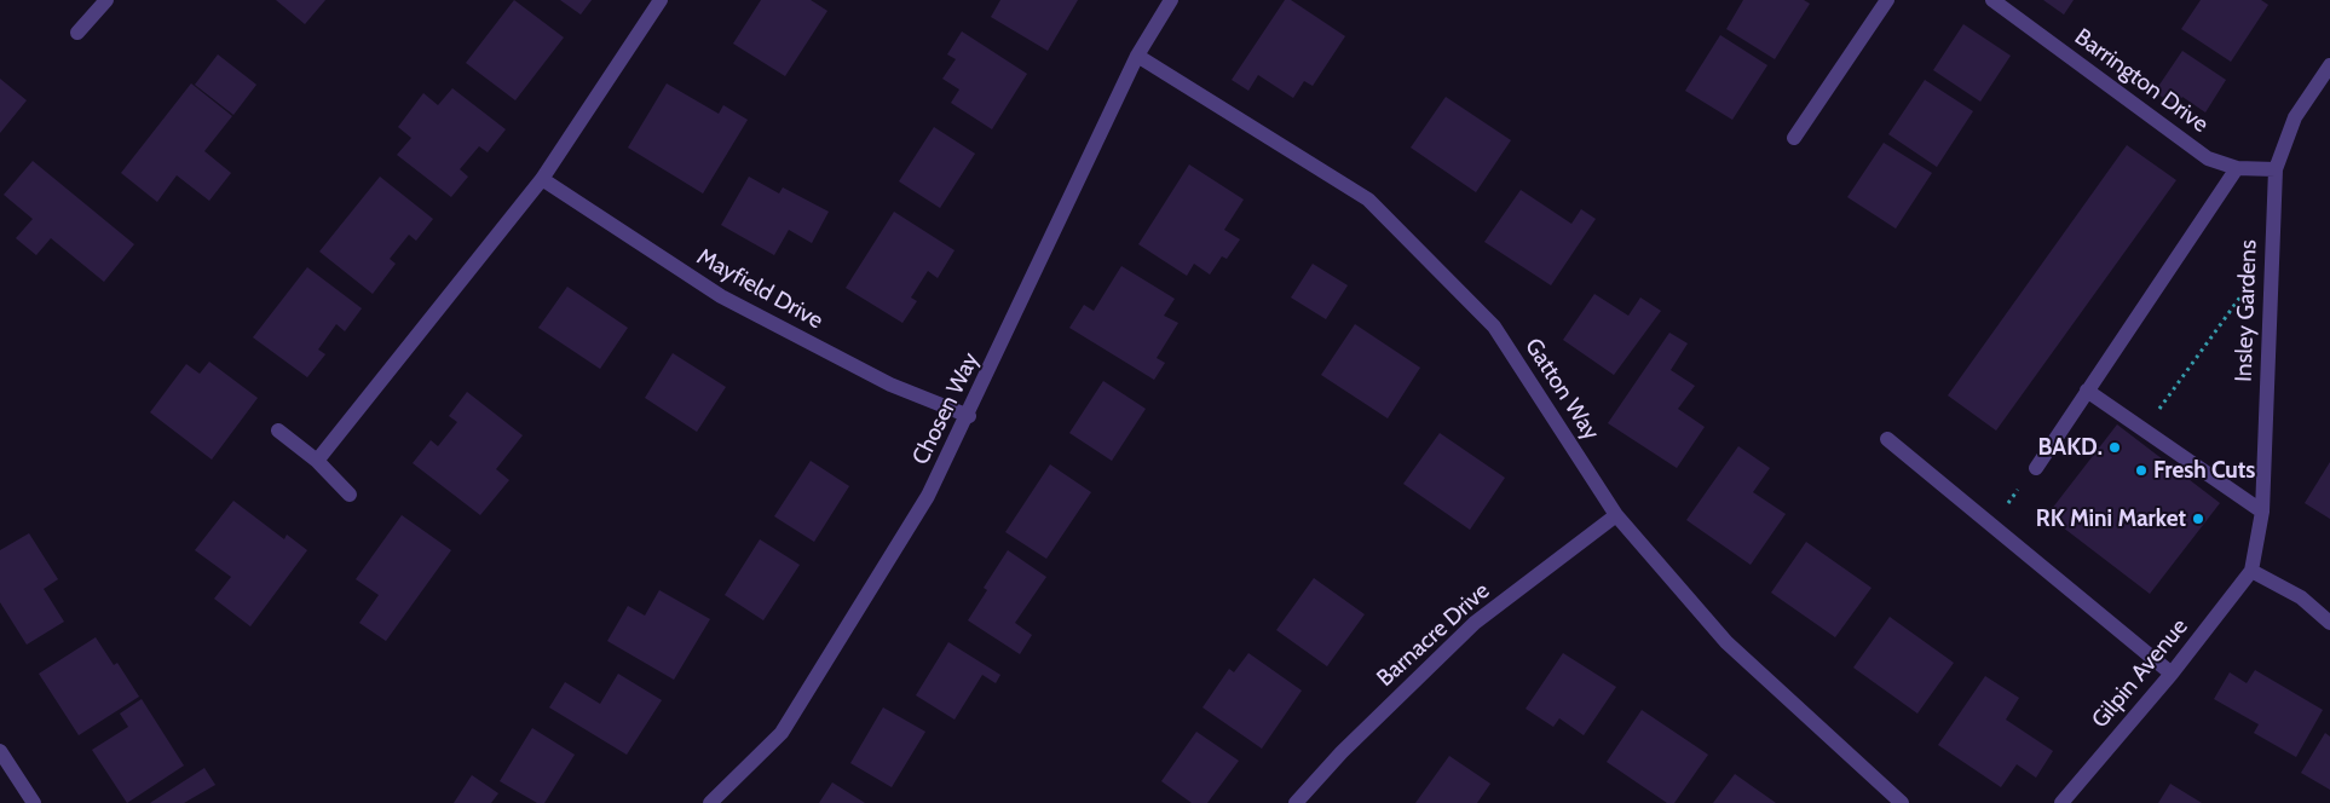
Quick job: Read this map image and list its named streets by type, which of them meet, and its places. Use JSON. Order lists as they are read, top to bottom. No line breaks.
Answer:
{"streets":{"street":["Barrington Drive","Mayfield Drive","Insley Gardens","Gatton Way","Chosen Way","Barnacre Drive","Gilpin Avenue"]},"crossings":[["Barrington Drive","Insley Gardens"],["Mayfield Drive","Chosen Way"],["Insley Gardens","Gilpin Avenue"],["Gatton Way","Chosen Way"],["Gatton Way","Barnacre Drive"]],"places":["BAKD.","Fresh Cuts","RK Mini Market"]}
